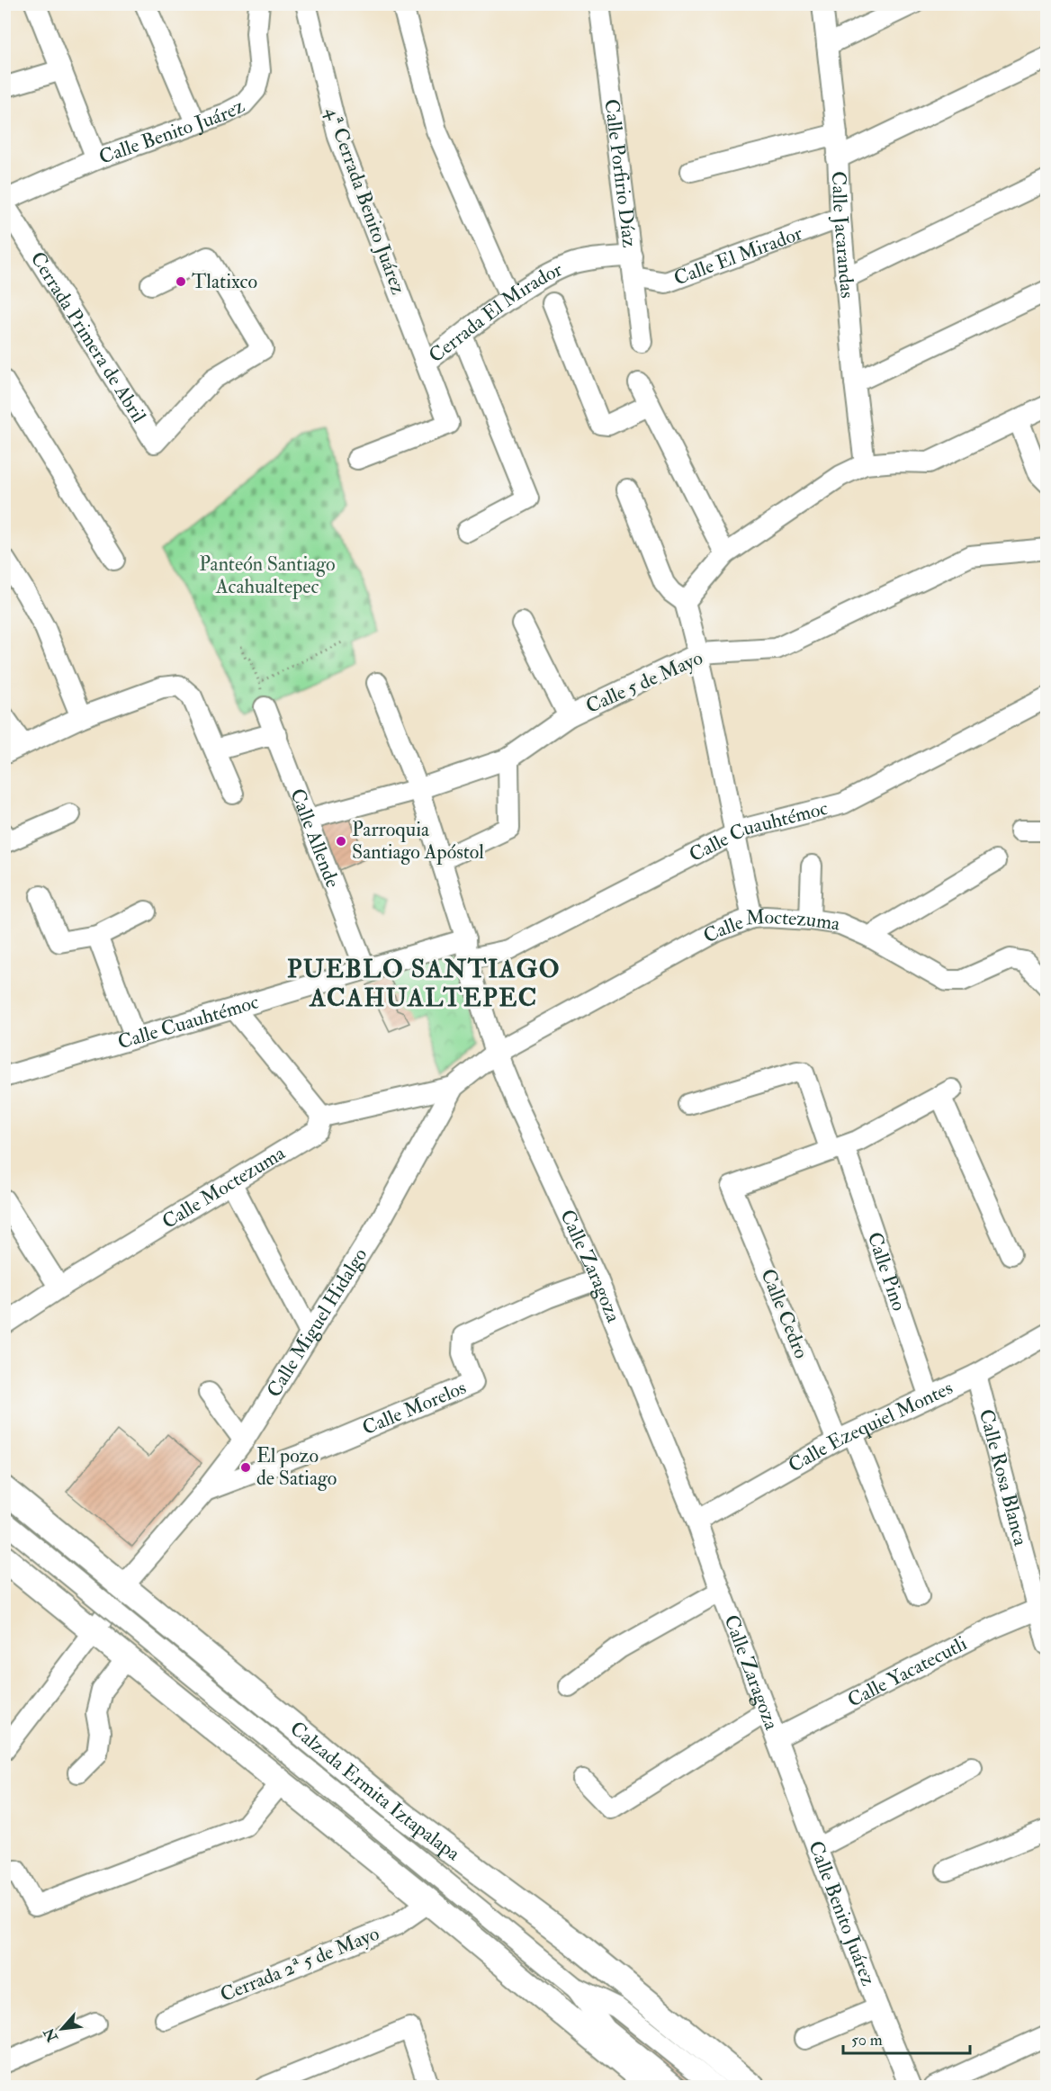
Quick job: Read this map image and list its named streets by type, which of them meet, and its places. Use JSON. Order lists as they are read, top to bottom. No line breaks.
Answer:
{"streets":{"main road":["Calzada Ermita Iztapalapa"],"street":["Calle Benito Juárez","Calle Porfirio Díaz","4ª Cerrada Benito Juárez","Calle Jacarandas","Calle El Mirador","Cerrada El Mirador","Cerrada Primera de Abril","Calle 5 de Mayo","Calle Cuauhtémoc","Calle Allende","Calle Moctezuma","Calle Zaragoza","Calle Pino","Calle Cedro","Calle Miguel Hidalgo","Calle Morelos","Calle Ezequiel Montes","Calle Rosa Blanca","Calle Yacatecutli","Cerrada 2ª 5 de Mayo"]},"crossings":[["Calle Benito Juárez","Cerrada Primera de Abril"],["Calle Benito Juárez","Calle Zaragoza"],["Calle Benito Juárez","Calle Yacatecutli"],["Calle Porfirio Díaz","Calle El Mirador"],["Calle Porfirio Díaz","Cerrada El Mirador"],["4ª Cerrada Benito Juárez","Cerrada El Mirador"],["Calle Jacarandas","Calle El Mirador"],["Calle 5 de Mayo","Calle Allende"],["Calle 5 de Mayo","Calle Zaragoza"],["Calle Cuauhtémoc","Calle Allende"],["Calle Cuauhtémoc","Calle Zaragoza"],["Calle Moctezuma","Calle Zaragoza"],["Calle Moctezuma","Calle Miguel Hidalgo"],["Calle Zaragoza","Calle Miguel Hidalgo"],["Calle Zaragoza","Calle Morelos"],["Calle Zaragoza","Calle Ezequiel Montes"],["Calle Zaragoza","Calle Yacatecutli"],["Calle Pino","Calle Cedro"],["Calle Pino","Calle Ezequiel Montes"],["Calle Cedro","Calle Ezequiel Montes"],["Calle Miguel Hidalgo","Calle Morelos"],["Calle Miguel Hidalgo","Calzada Ermita Iztapalapa"],["Calle Ezequiel Montes","Calle Rosa Blanca"],["Calle Rosa Blanca","Calle Yacatecutli"]],"districts":["PUEBLO SANTIAGO ACAHUALTEPEC"],"parks":["Panteón Santiago Acahualtepec"],"places":["Tlatixco","Parroquia Santiago Apóstol","El pozo de Satiago"],"scale_bar":"50 m","north":"bottom left"}
